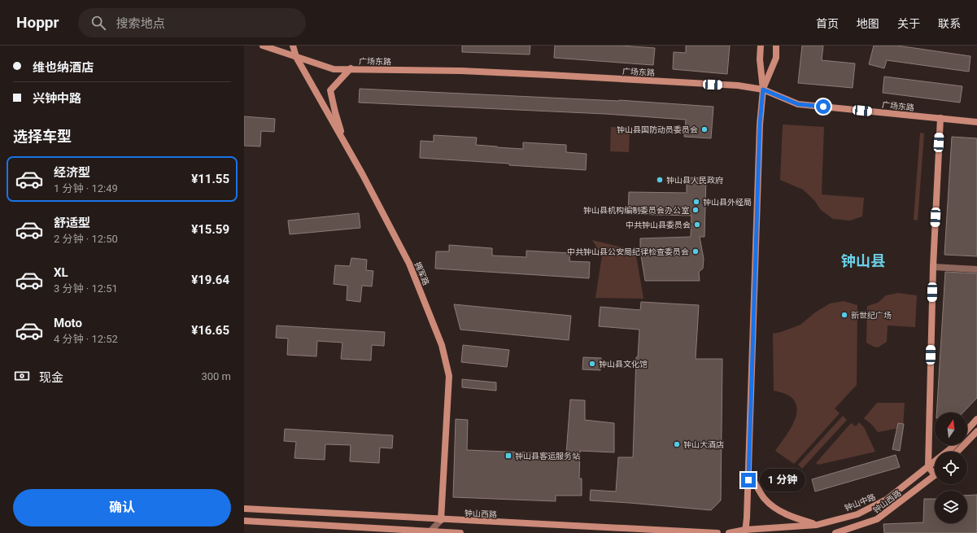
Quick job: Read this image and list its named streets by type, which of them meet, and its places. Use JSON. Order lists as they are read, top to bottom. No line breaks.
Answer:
{"streets":{"main road":["广场东路","拥军路","钟山西路","钟山中路"]},"crossings":[["广场东路","拥军路"],["拥军路","钟山西路"]],"districts":["钟山县"],"places":{"other":["钟山县国防动员委员会","钟山县人民政府","钟山县外经局","钟山县机构编制委员会办公室","中共钟山县委员会","中共钟山县公安局纪律检查委员会","新世纪广场","钟山县文化馆","钟山大酒店"],"transit":["钟山县客运服务站"]},"north":"top","page":{"header":"Hoppr","search":"搜索地点","nav":["首页","地图","关于","联系"],"banner":["维也纳酒店","兴钟中路"],"heading":"选择车型","list":[{"name":"经济型","note":"1 分钟 · 12:49","value":"¥11.55"},{"name":"舒适型","note":"2 分钟 · 12:50","value":"¥15.59"},{"name":"XL","note":"3 分钟 · 12:51","value":"¥19.64"},{"name":"Moto","note":"4 分钟 · 12:52","value":"¥16.65"}],"pay":["现金","300 m"],"bubble":"1 分钟","buttons":"确认"}}
